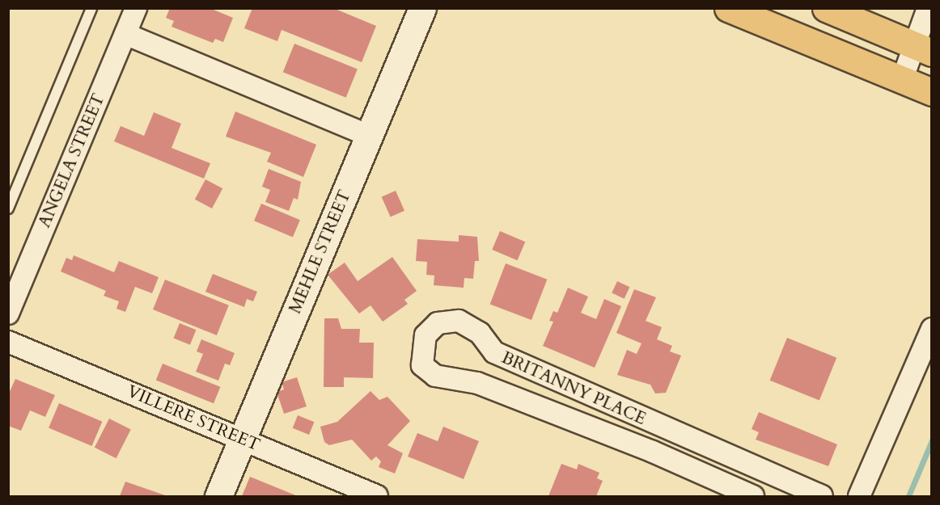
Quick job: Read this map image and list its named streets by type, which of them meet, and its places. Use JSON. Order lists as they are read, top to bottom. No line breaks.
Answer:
{"streets":{"street":["ANGELA STREET","MEHLE STREET","BRITANNY PLACE","VILLERE STREET"]},"crossings":[["MEHLE STREET","VILLERE STREET"]]}
